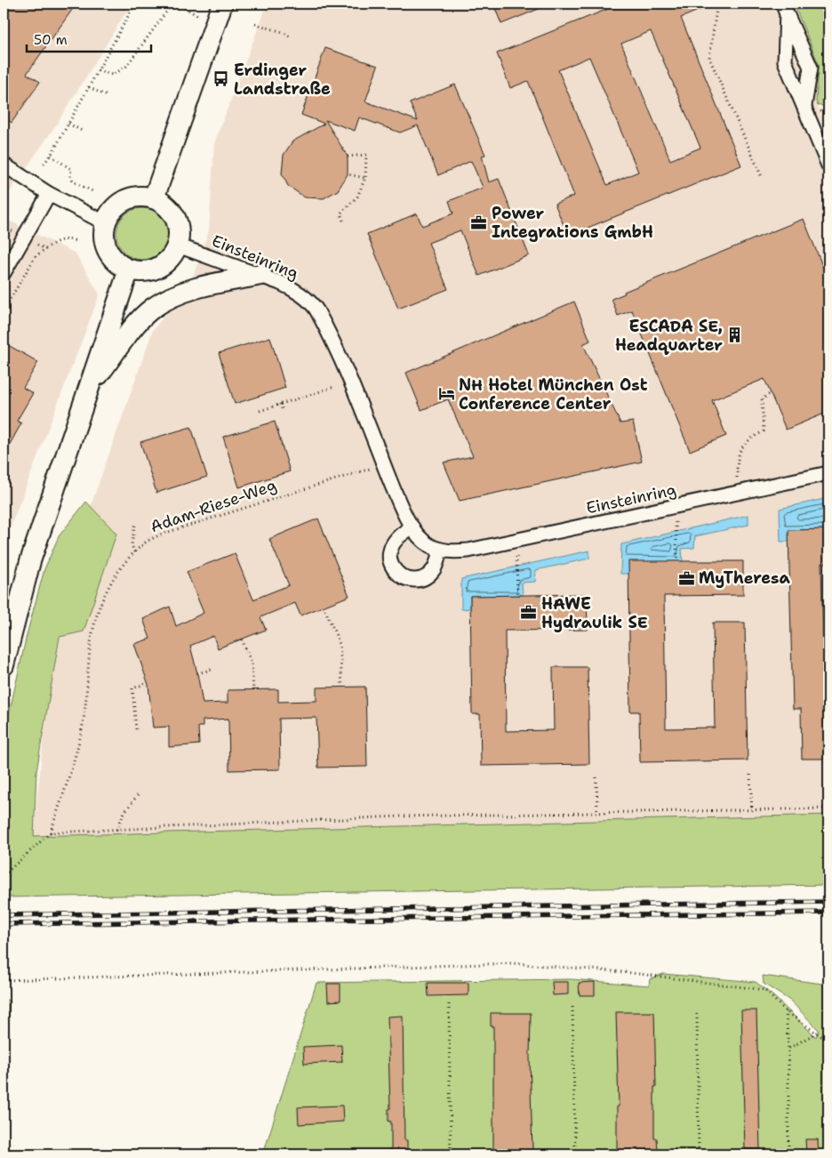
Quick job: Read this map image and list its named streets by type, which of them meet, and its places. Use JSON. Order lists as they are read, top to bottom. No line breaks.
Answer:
{"streets":{"street":["Einsteinring"],"path":["Adam-Riese-Weg"]},"crossings":[["Einsteinring","Adam-Riese-Weg"]],"places":{"bus stop":["Erdinger Landstraße"],"office":["Power Integrations GmbH","MyTheresa","HAWE Hydraulik SE"],"building":["ESCADA SE, Headquarter"],"hotel":["NH Hotel München Ost Conference Center"]},"scale_bar":"50 m"}
